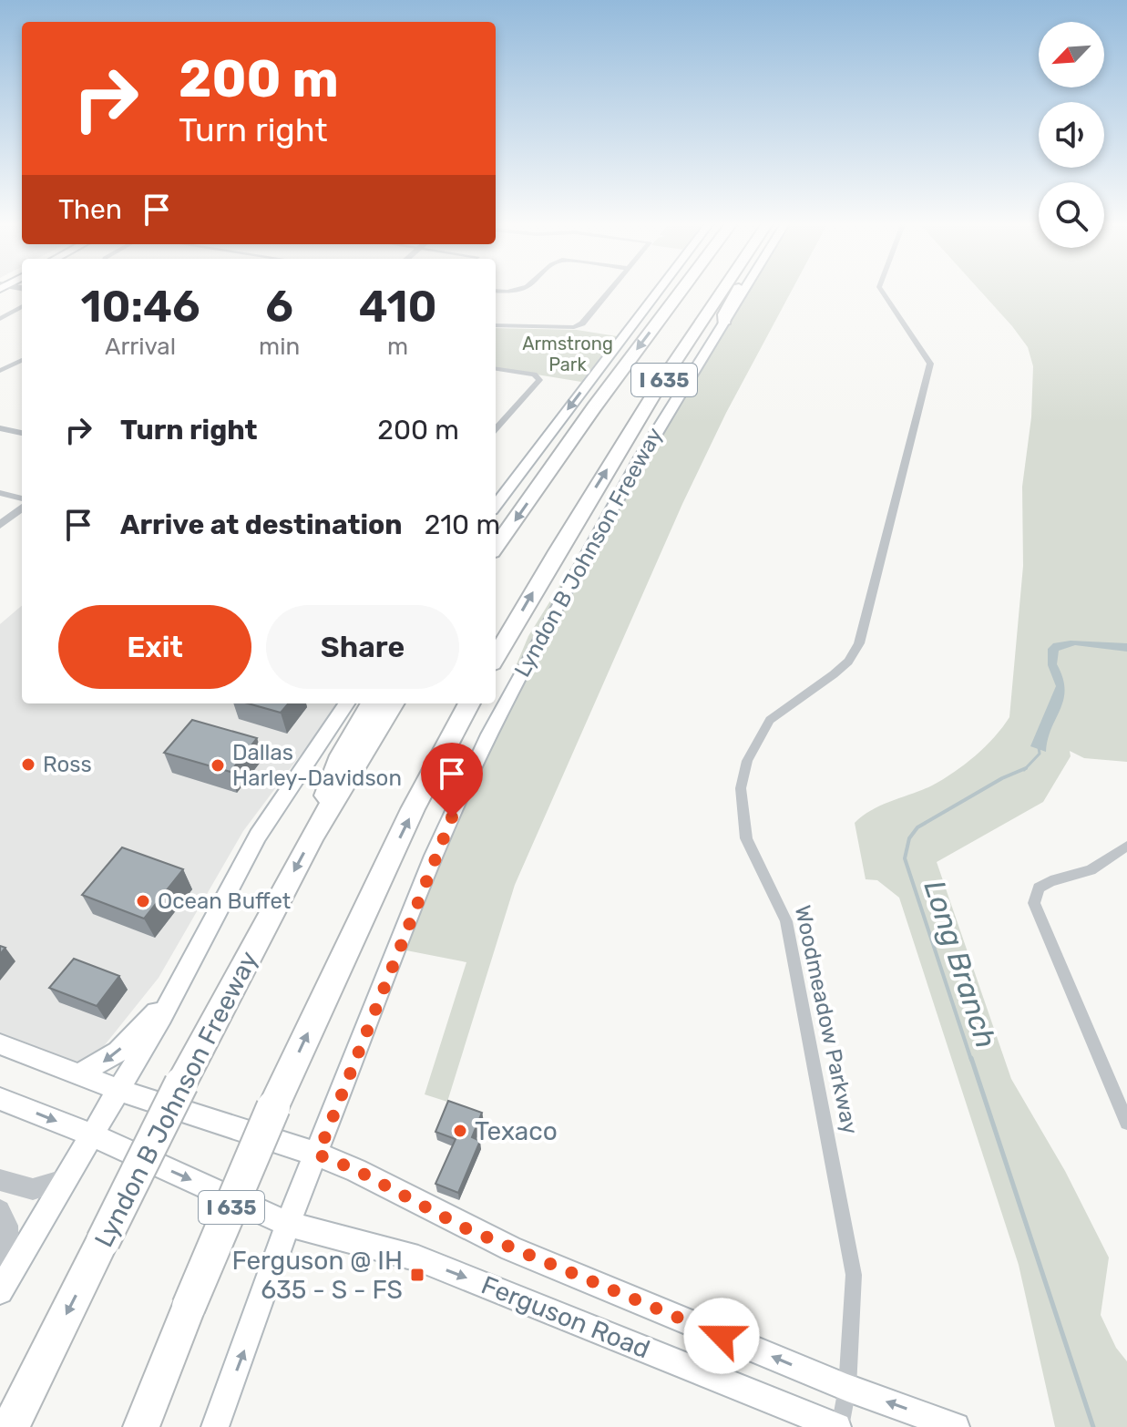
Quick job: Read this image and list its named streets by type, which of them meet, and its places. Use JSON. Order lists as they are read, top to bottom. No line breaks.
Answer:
{"streets":{"highway":["I 635","Lyndon B Johnson Freeway"],"main road":["Ferguson Road"],"street":["Woodmeadow Parkway"]},"crossings":[["Lyndon B Johnson Freeway","Ferguson Road"],["Woodmeadow Parkway","Ferguson Road"]],"water":["Long Branch"],"parks":["Armstrong Park"],"places":{"other":["Ross","Dallas Harley-Davidson","Ocean Buffet","Texaco"],"transit":["Ferguson @ IH 635 - S - FS"]},"north":"bottom left","page":{"turn":["200 m","Turn right"],"then":"Then","eta":["10:46","Arrival","6","min","410","m"],"list":[{"name":"Turn right","value":"200 m"},{"name":"Arrive at destination","value":"210 m"}],"buttons":["Exit","Share"]}}
